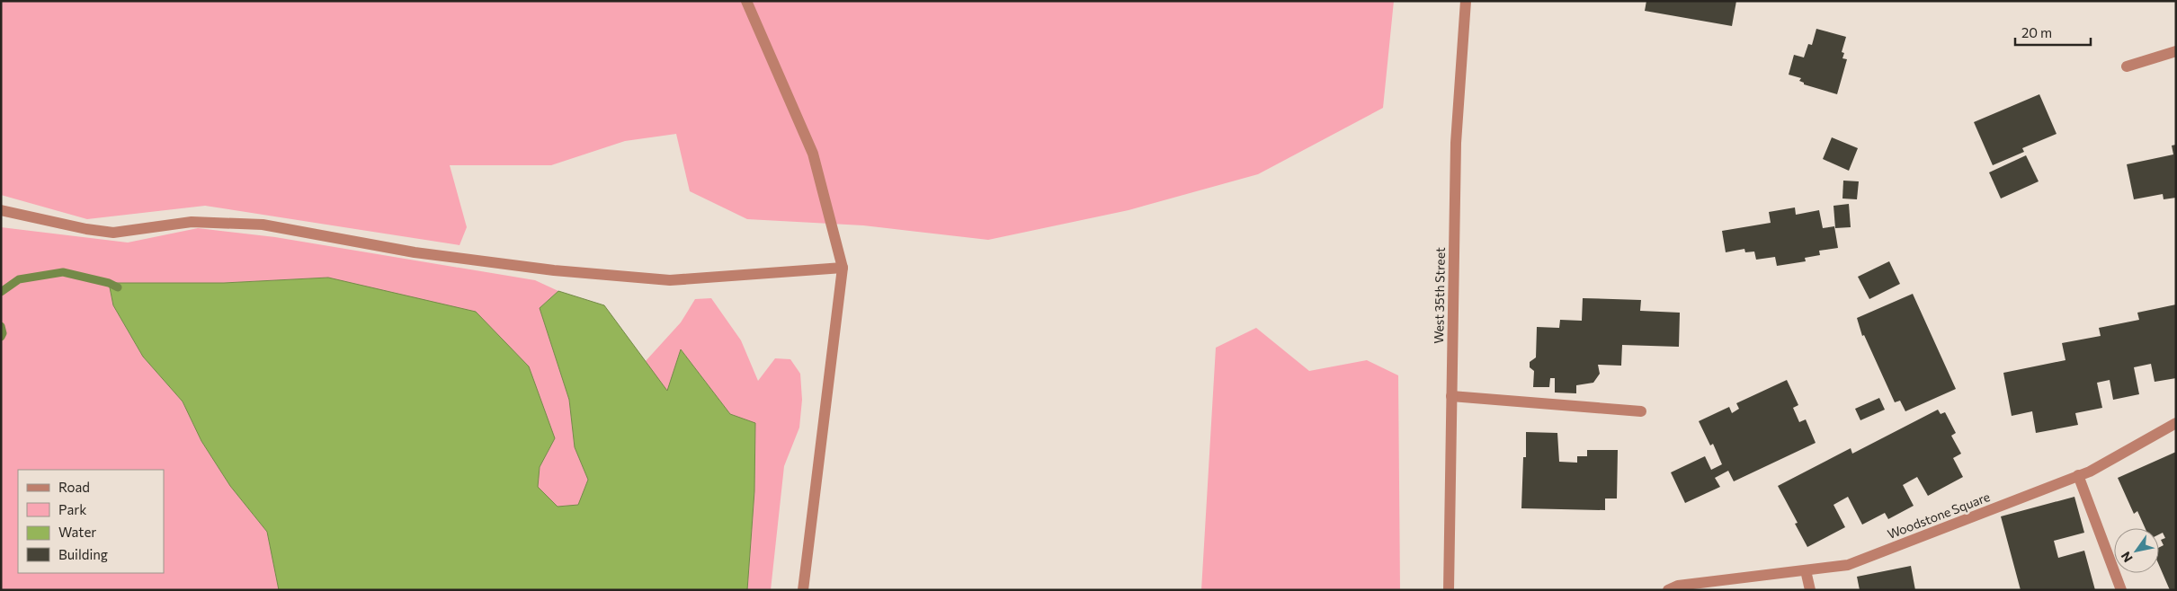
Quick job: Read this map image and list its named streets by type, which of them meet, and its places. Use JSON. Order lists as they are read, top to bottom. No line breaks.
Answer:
{"streets":{"street":["West 35th Street","Woodstone Square"]},"legend":["Road","Park","Water","Building"],"scale_bar":"20 m","north":"bottom left"}
